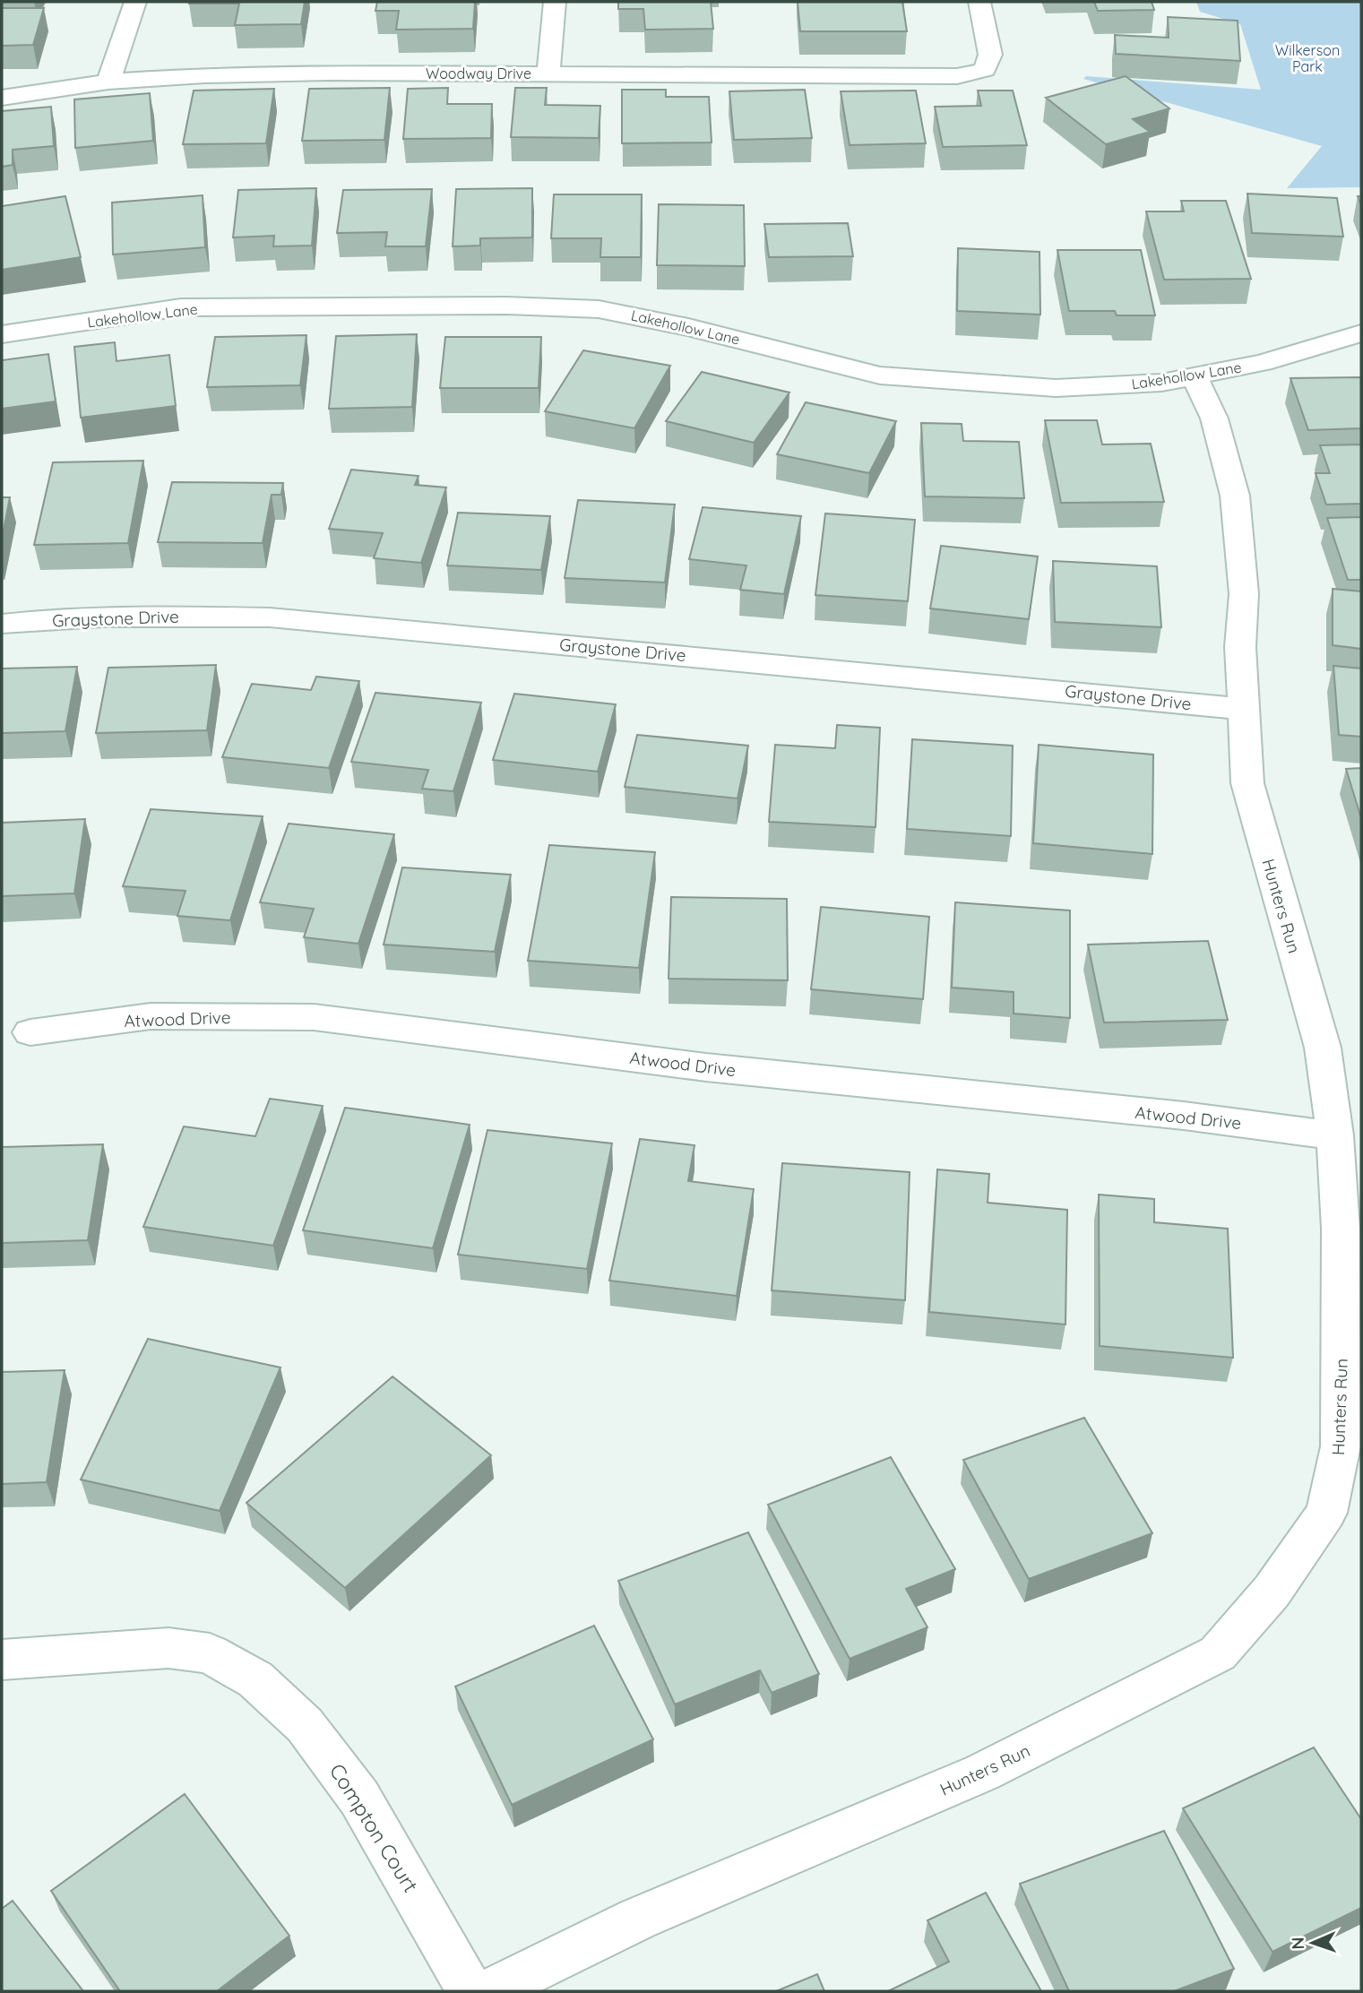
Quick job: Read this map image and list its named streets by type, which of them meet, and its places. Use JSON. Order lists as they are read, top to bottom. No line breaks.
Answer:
{"streets":{"street":["Woodway Drive","Lakehollow Lane","Graystone Drive","Hunters Run","Atwood Drive","Compton Court"]},"crossings":[["Lakehollow Lane","Hunters Run"],["Graystone Drive","Hunters Run"],["Hunters Run","Atwood Drive"]],"parks":["Wilkerson Park"],"north":"left"}
